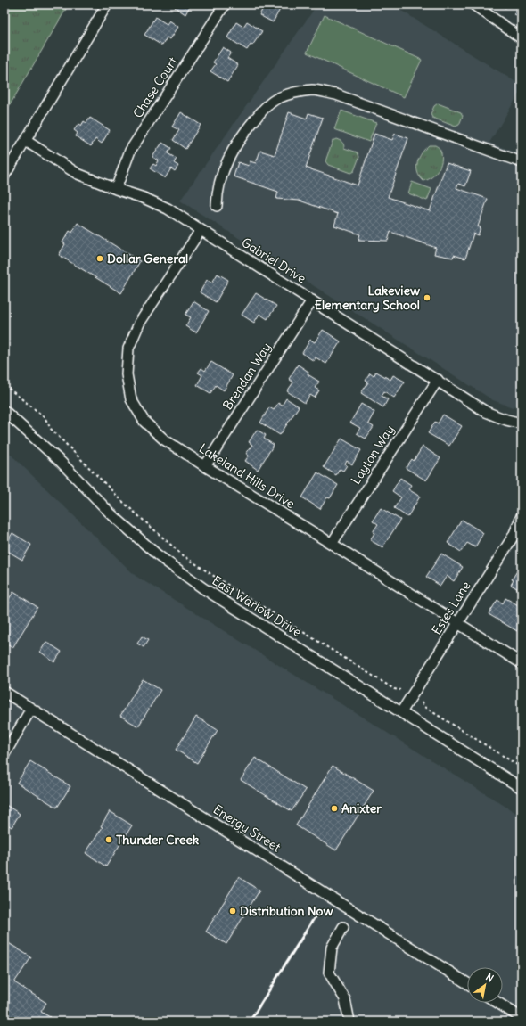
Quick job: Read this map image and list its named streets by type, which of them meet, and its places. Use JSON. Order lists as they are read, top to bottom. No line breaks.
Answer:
{"streets":{"street":["Chase Court","Gabriel Drive","Brendan Way","Layton Way","Lakeland Hills Drive","East Warlow Drive","Estes Lane","Energy Street"]},"crossings":[["Chase Court","Gabriel Drive"],["Gabriel Drive","Brendan Way"],["Gabriel Drive","Layton Way"],["Gabriel Drive","Lakeland Hills Drive"],["Brendan Way","Lakeland Hills Drive"],["Layton Way","Lakeland Hills Drive"],["Lakeland Hills Drive","Estes Lane"],["East Warlow Drive","Estes Lane"]],"places":["Dollar General","Lakeview Elementary School","Anixter","Thunder Creek","Distribution Now"],"north":"top right"}
